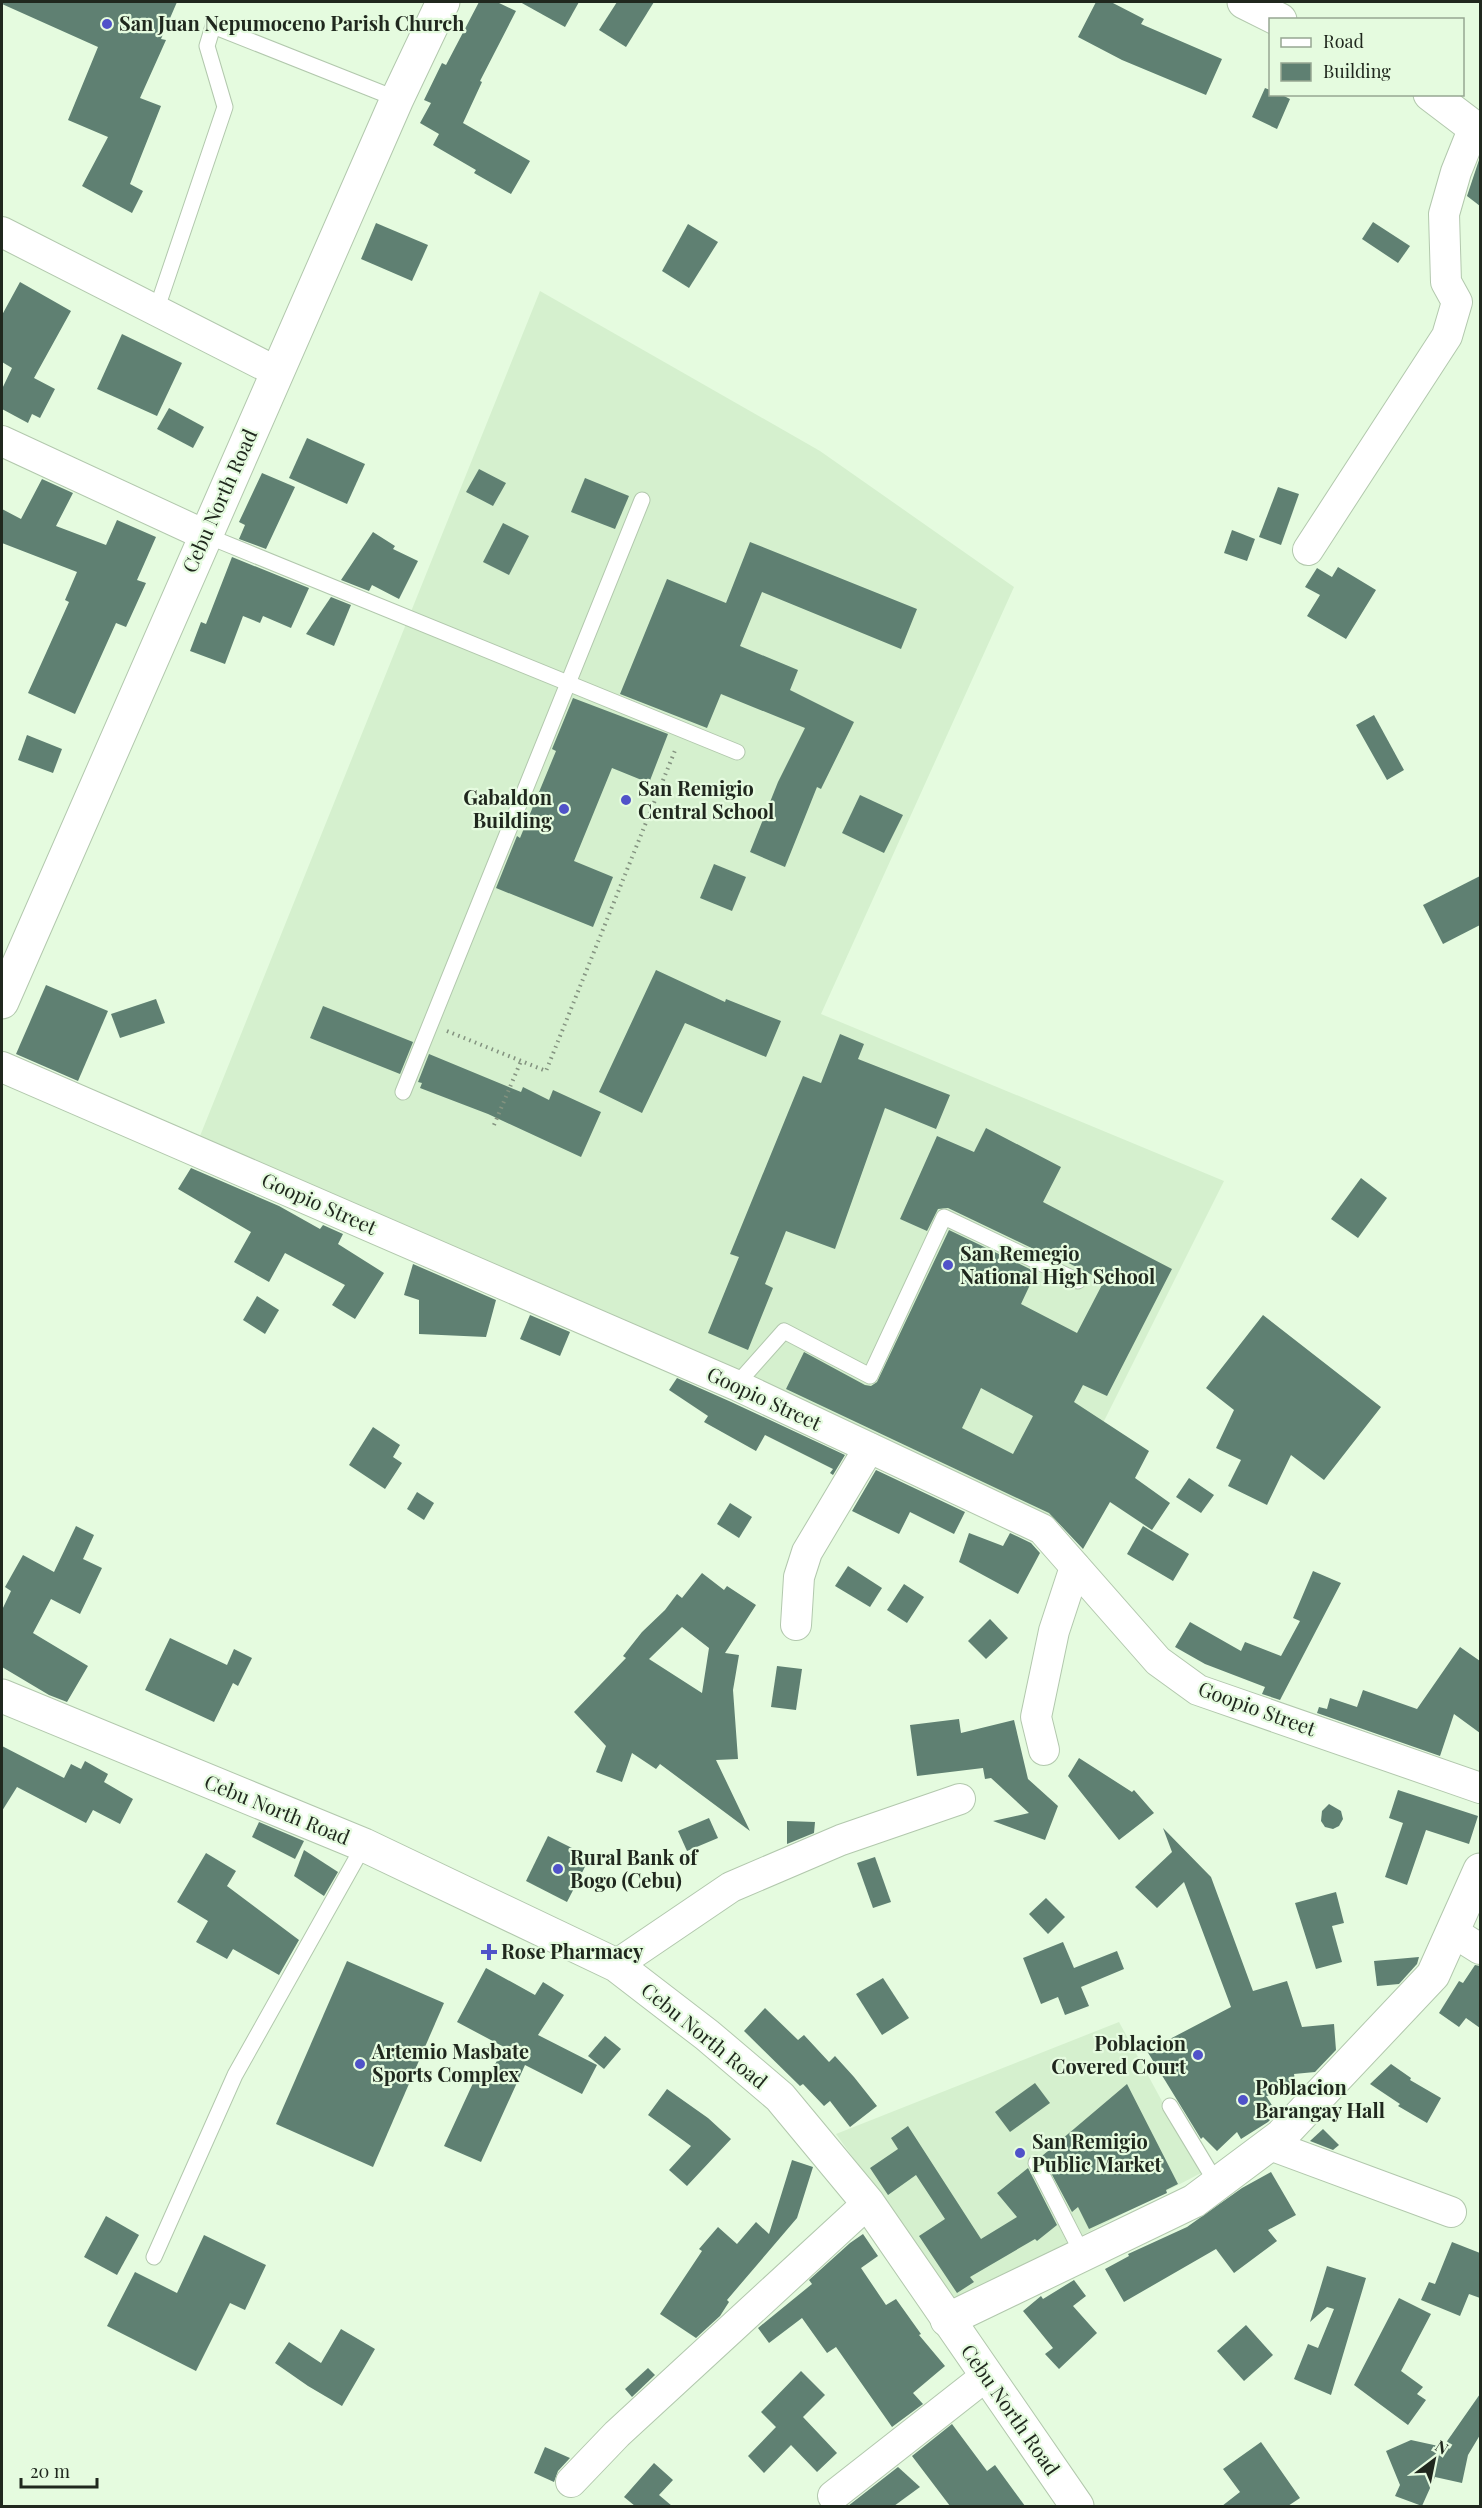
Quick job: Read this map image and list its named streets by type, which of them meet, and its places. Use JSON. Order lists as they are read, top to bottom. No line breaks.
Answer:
{"streets":{"main road":["Cebu North Road"],"street":["Goopio Street"]},"places":{"other":["San Juan Nepumoceno Parish Church","San Remigio Central School","Gabaldon Building","San Remegio National High School","Rural Bank of Bogo (Cebu)","Poblacion Covered Court","Artemio Masbate Sports Complex","Poblacion Barangay Hall","San Remigio Public Market"],"health":["Rose Pharmacy"]},"legend":["Road","Building"],"scale_bar":"20 m","north":"top right"}
